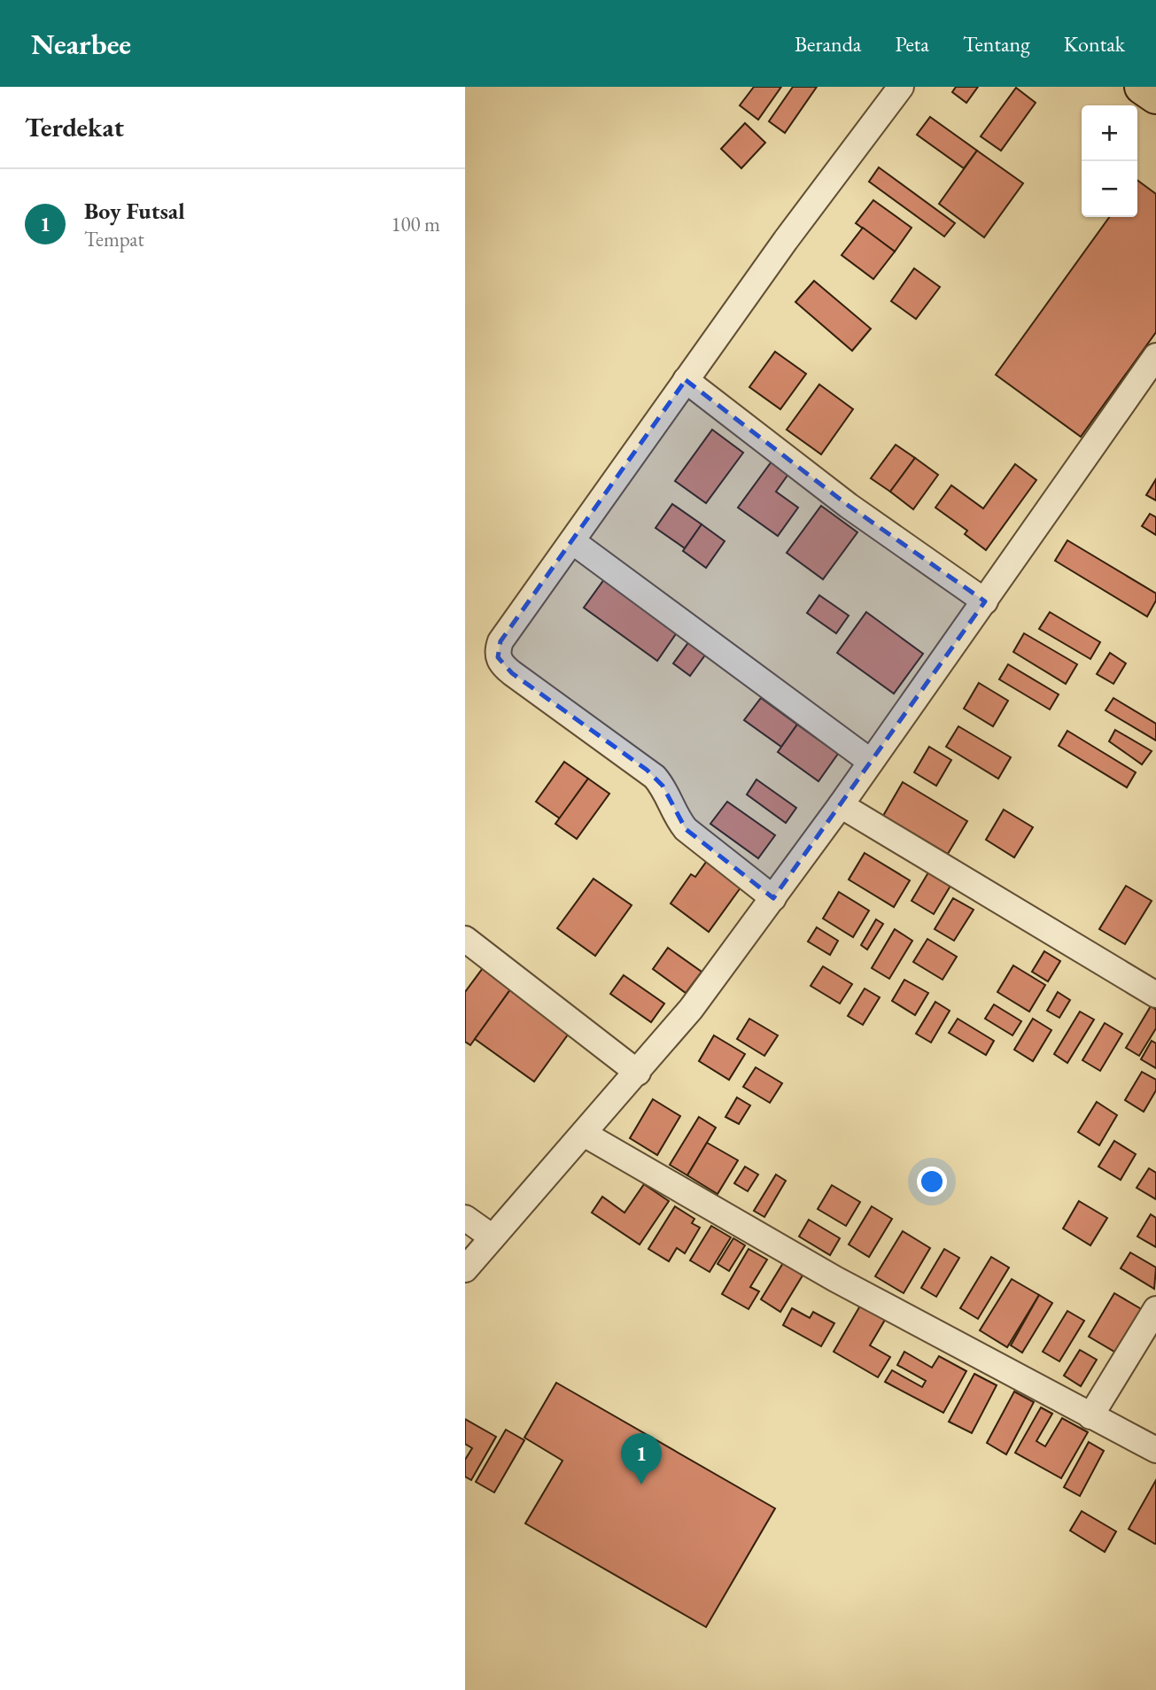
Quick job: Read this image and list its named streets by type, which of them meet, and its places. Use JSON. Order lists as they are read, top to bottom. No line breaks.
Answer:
{"page":{"header":"Nearbee","nav":["Beranda","Peta","Tentang","Kontak"],"heading":"Terdekat","map_buttons":["+","−"],"list":[{"mark":"1","name":"Boy Futsal","note":"Tempat","value":"100 m"}],"pins":"1"}}
